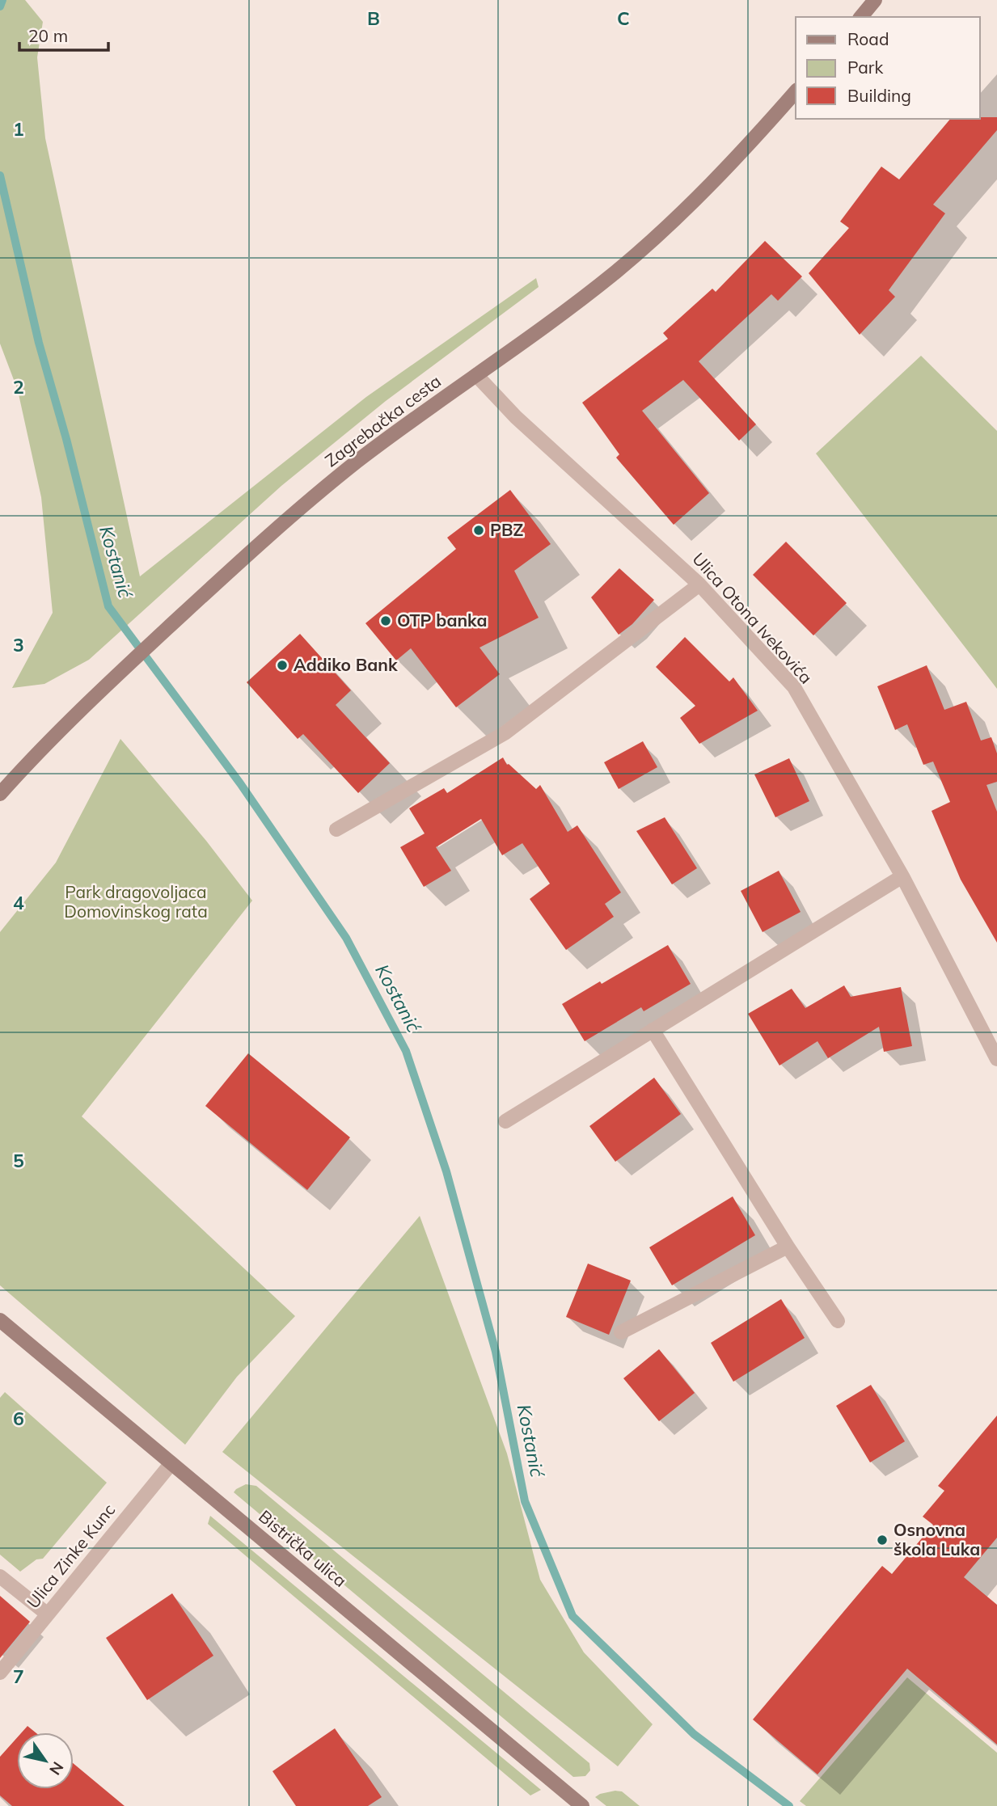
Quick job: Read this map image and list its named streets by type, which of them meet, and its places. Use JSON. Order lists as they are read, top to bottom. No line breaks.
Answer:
{"streets":{"main road":["Zagrebačka cesta","Bistrička ulica"],"street":["Ulica Otona Ivekovića","Ulica Zinke Kunc"]},"crossings":[["Zagrebačka cesta","Ulica Otona Ivekovića"],["Bistrička ulica","Ulica Zinke Kunc"]],"water":["Kostanić"],"parks":["Park dragovoljaca Domovinskog rata"],"places":["PBZ","OTP banka","Addiko Bank","Osnovna škola Luka"],"legend":["Road","Park","Building"],"scale_bar":"20 m","north":"bottom right","grid":{"columns":["B","C"],"rows":["1","2","3","4","5","6","7"]}}
